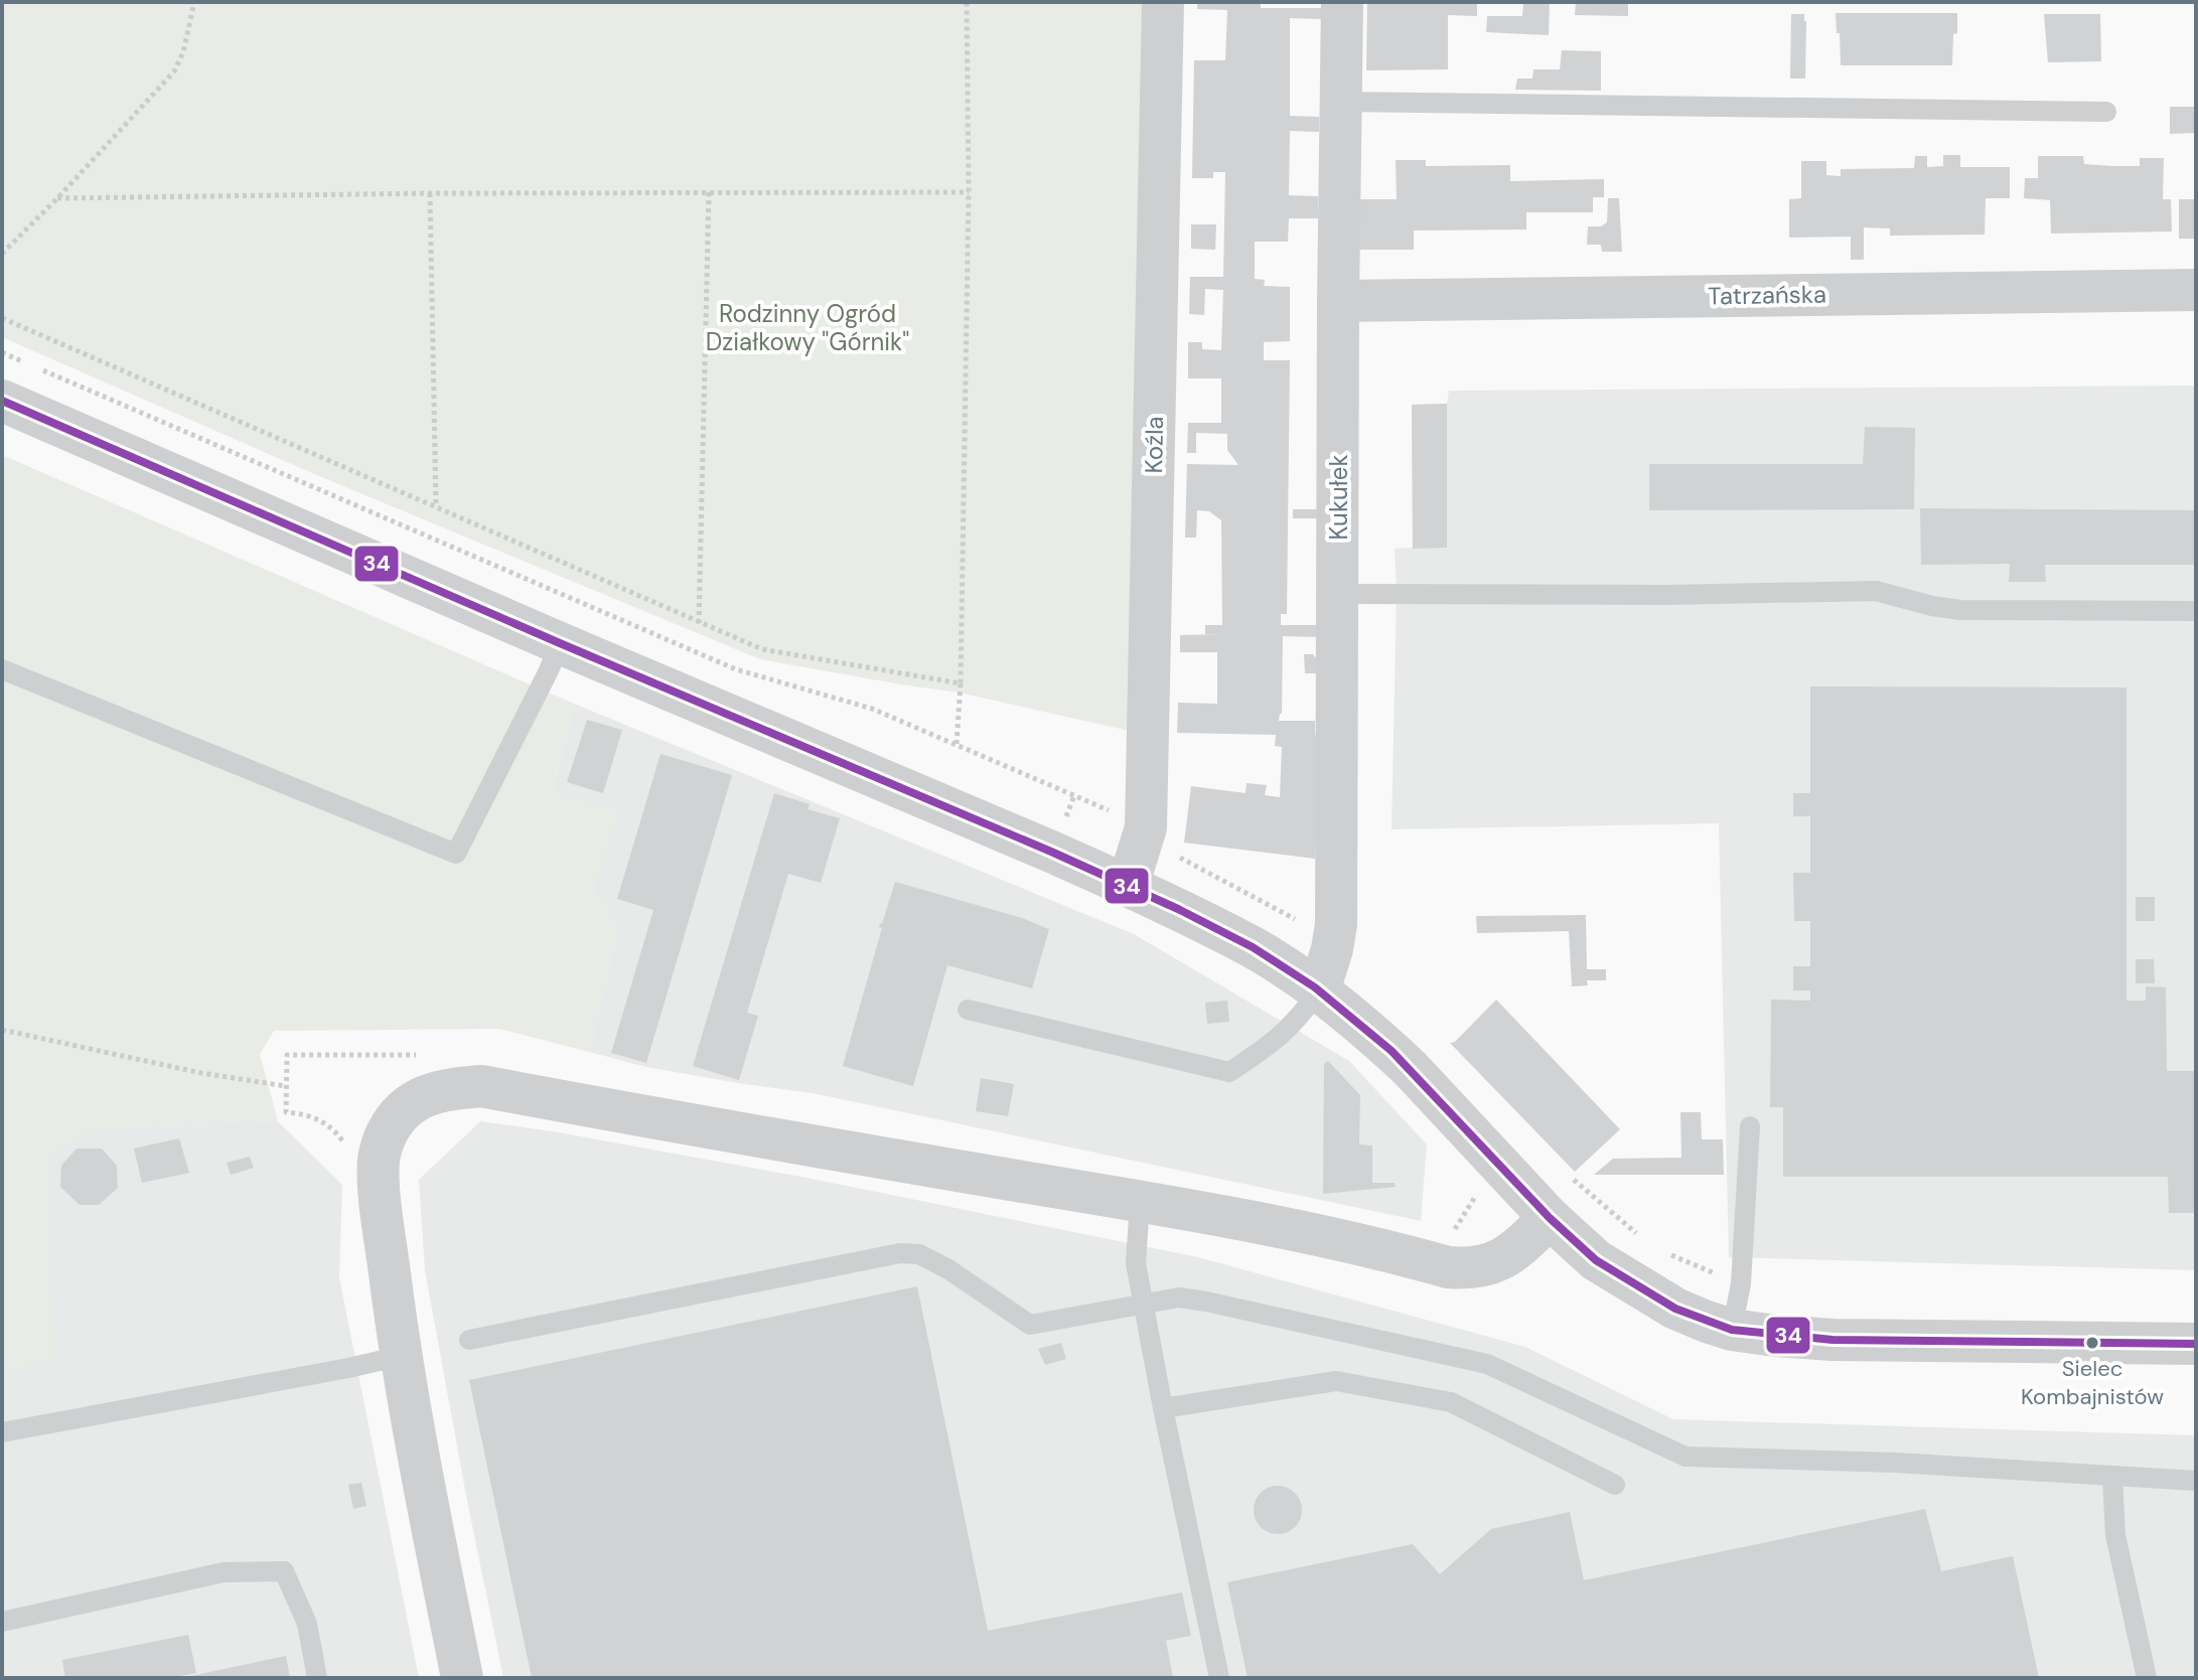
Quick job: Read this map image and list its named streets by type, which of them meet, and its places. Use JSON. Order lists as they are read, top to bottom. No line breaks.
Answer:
{"streets":{"street":["Tatrzańska","Koźla","Kukułek"]},"crossings":[["Tatrzańska","Kukułek"]],"parks":["Rodzinny Ogród Działkowy \"Górnik\""],"places":["Sielec Kombajnistów"],"lines":["transit line 34"]}
